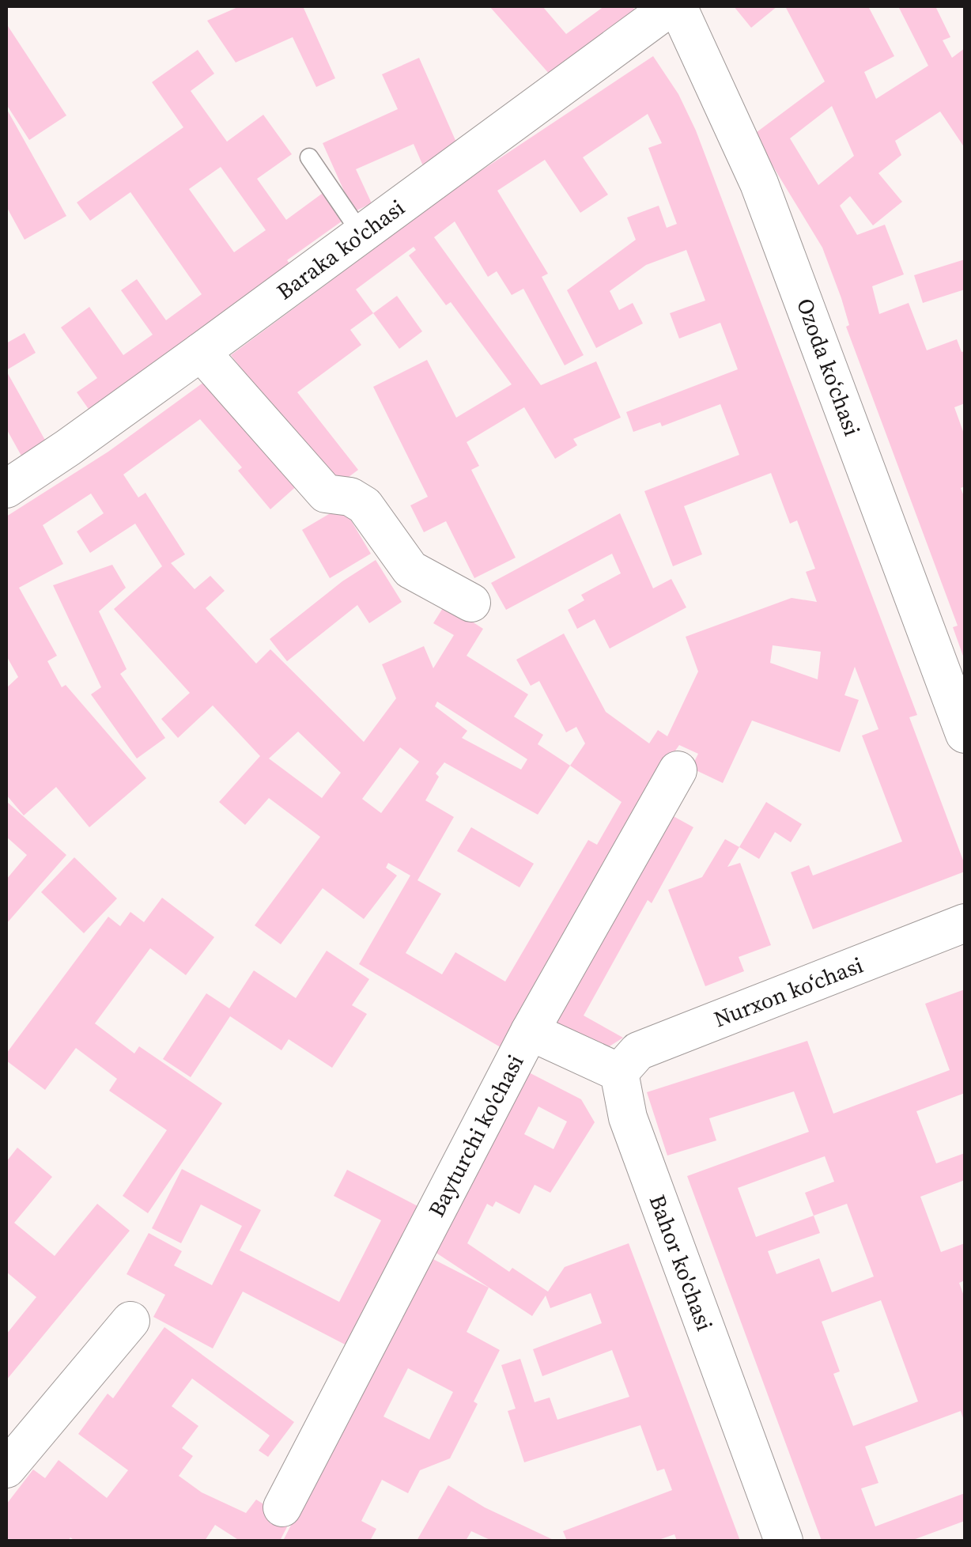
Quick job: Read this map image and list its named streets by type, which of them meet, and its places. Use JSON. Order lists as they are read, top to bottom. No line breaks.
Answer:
{"streets":{"street":["Baraka ko'chasi","Ozoda koʻchasi","Nurxon koʻchasi","Bayturchi ko'chasi","Bahor ko'chasi"]},"crossings":[["Nurxon koʻchasi","Bahor ko'chasi"]]}
